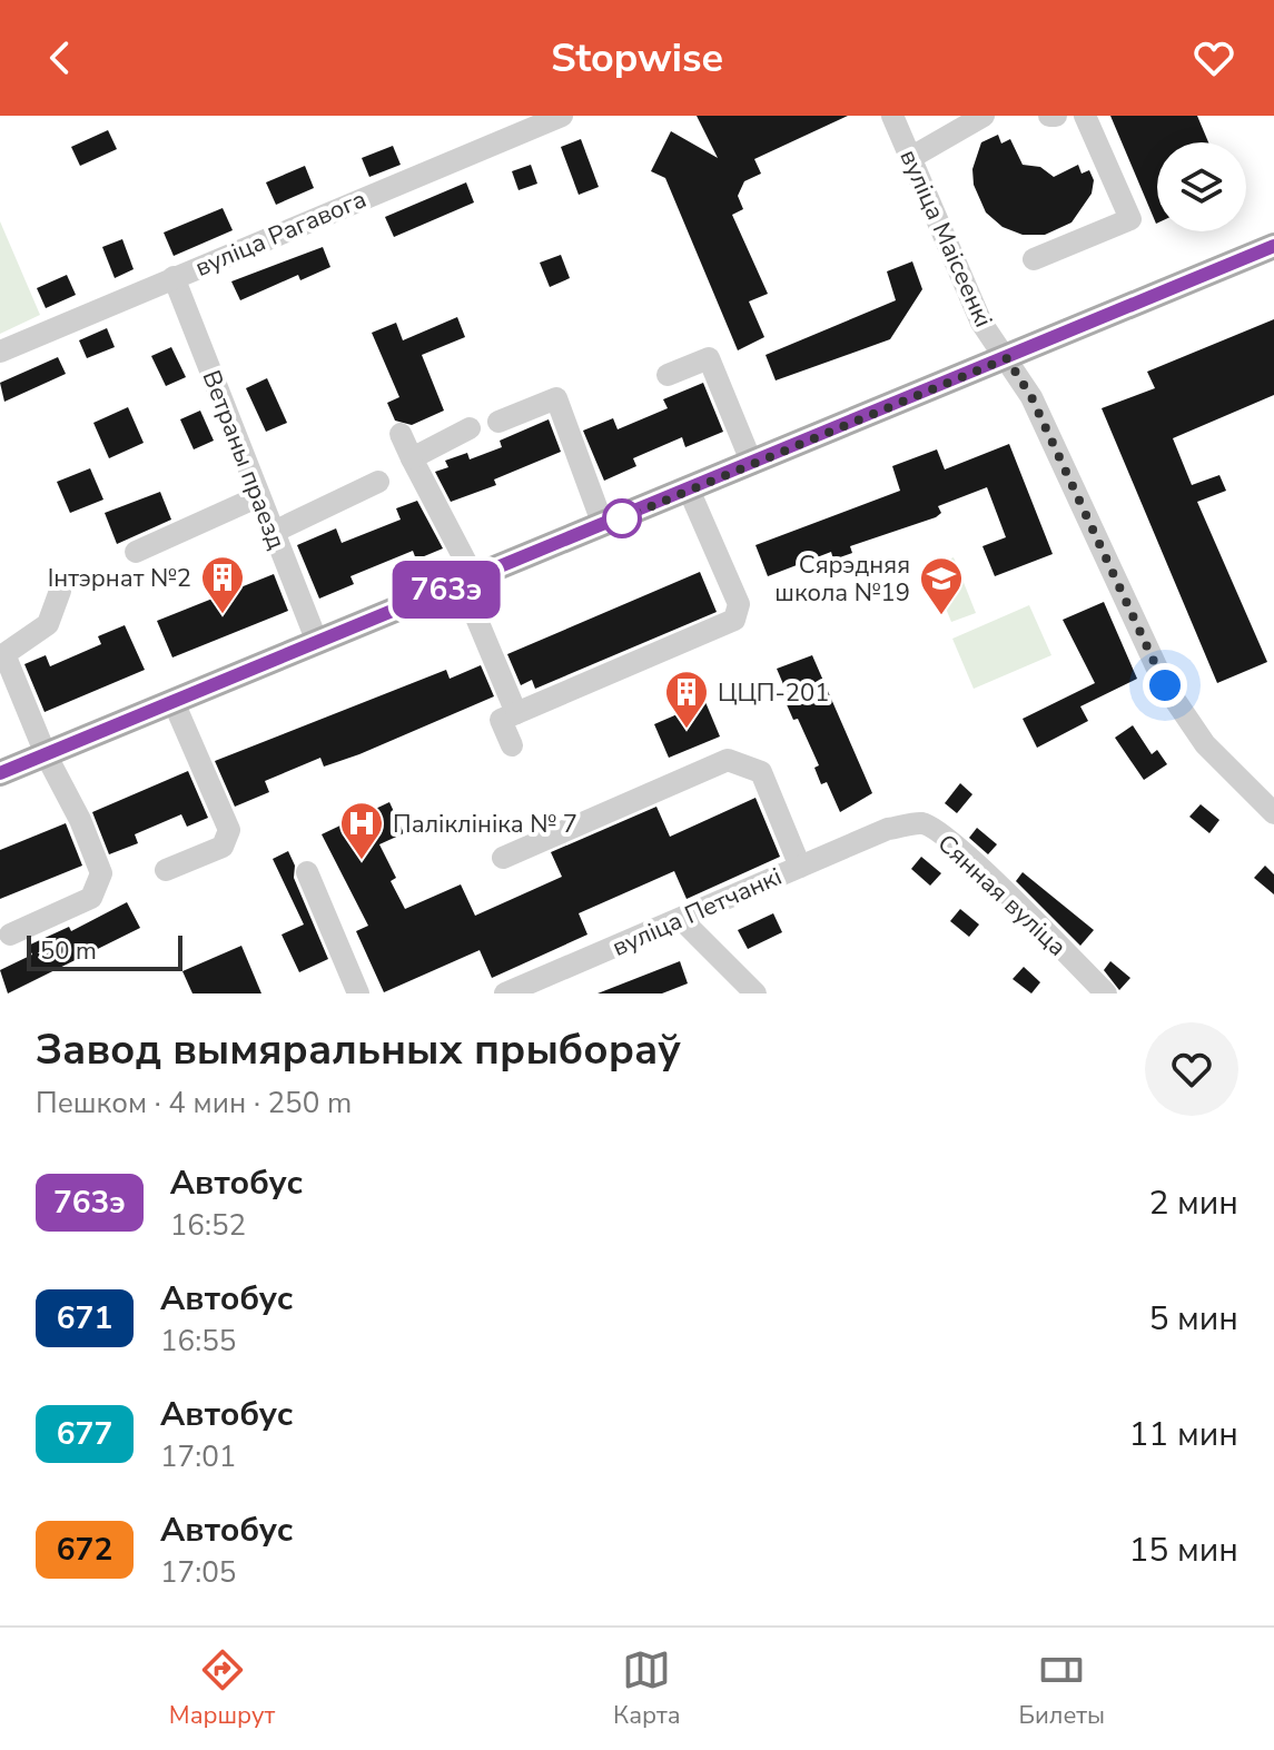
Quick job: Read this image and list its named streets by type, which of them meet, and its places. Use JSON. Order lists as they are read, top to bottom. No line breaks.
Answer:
{"streets":{"street":["вуліца Рагавога","вуліца Маісеенкі","Ветраны праезд","Сянная вуліца","вуліца Петчанкі"]},"crossings":[["вуліца Рагавога","Ветраны праезд"],["Сянная вуліца","вуліца Петчанкі"]],"places":{"building":["Інтэрнат №2","ЦЦП-201"],"school or university":["Сярэдняя школа №19"],"hospital":["Паліклініка № 7"]},"lines":["bus line 763э"],"scale_bar":"50 m","page":{"header":"Stopwise","on_map":"763э","scale":"50 m","heading":["Завод вымяральных прыбораў","Пешком · 4 мин · 250 m"],"list":[{"mark":"763э","name":"Автобус","note":"16:52","value":"2 мин"},{"mark":"671","name":"Автобус","note":"16:55","value":"5 мин"},{"mark":"677","name":"Автобус","note":"17:01","value":"11 мин"},{"mark":"672","name":"Автобус","note":"17:05","value":"15 мин"}],"tabs":["Маршрут","Карта","Билеты"]}}
